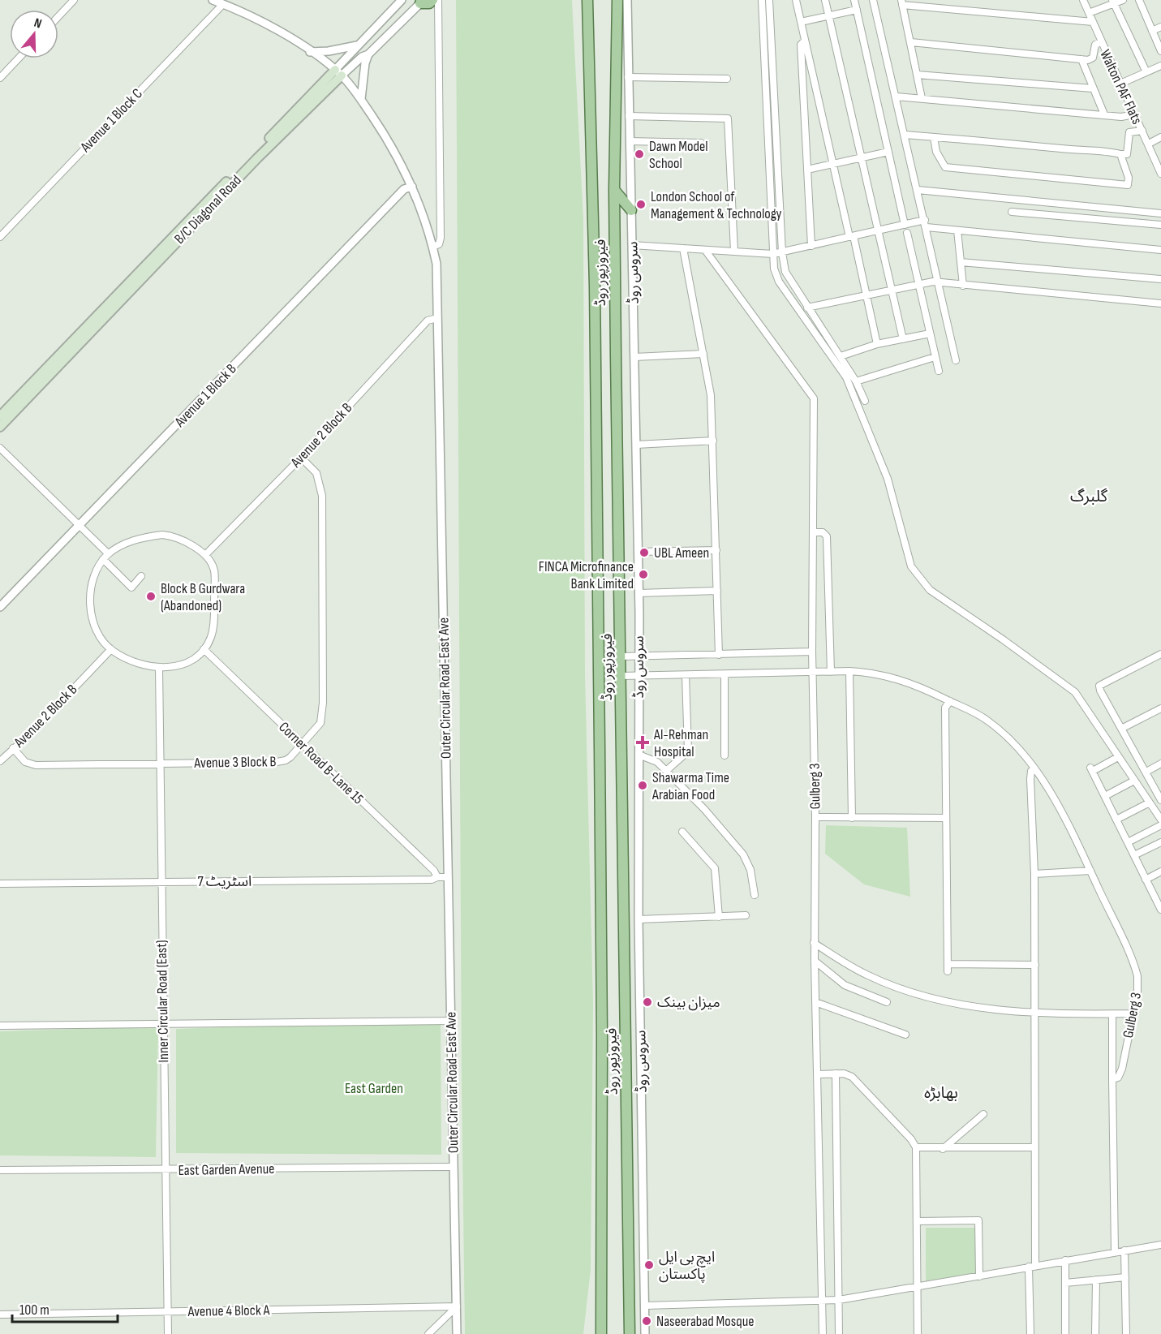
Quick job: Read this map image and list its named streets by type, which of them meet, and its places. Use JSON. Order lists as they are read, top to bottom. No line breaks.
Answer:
{"streets":{"main road":["B/C Diagonal Road","فیروزپور روڈ"],"street":["Walton PAF Flats","Avenue 1 Block C","سروس روڈ","Avenue 1 Block B","Avenue 2 Block B","Outer Circular Road-East Ave","Avenue 3 Block B","Corner Road B-Lane 15","Gulberg 3","اسٹریٹ 7","Inner Circular Road (East)","East Garden Avenue","Avenue 4 Block A"]},"crossings":[["Avenue 1 Block C","Outer Circular Road-East Ave"],["B/C Diagonal Road","Outer Circular Road-East Ave"],["فیروزپور روڈ","Gulberg 3"],["سروس روڈ","Gulberg 3"],["Avenue 1 Block B","Outer Circular Road-East Ave"],["Avenue 2 Block B","Outer Circular Road-East Ave"],["Avenue 2 Block B","Avenue 3 Block B"],["Avenue 2 Block B","Corner Road B-Lane 15"],["Avenue 2 Block B","Inner Circular Road (East)"],["Outer Circular Road-East Ave","اسٹریٹ 7"],["Outer Circular Road-East Ave","East Garden Avenue"],["Outer Circular Road-East Ave","Avenue 4 Block A"],["Avenue 3 Block B","Corner Road B-Lane 15"],["Avenue 3 Block B","Inner Circular Road (East)"],["Corner Road B-Lane 15","اسٹریٹ 7"],["Corner Road B-Lane 15","Inner Circular Road (East)"],["اسٹریٹ 7","Inner Circular Road (East)"],["Inner Circular Road (East)","East Garden Avenue"],["Inner Circular Road (East)","Avenue 4 Block A"]],"districts":["گلبرگ","بھابڑہ"],"parks":["East Garden"],"places":{"other":["Dawn Model School","London School of Management & Technology","UBL Ameen","FINCA Microfinance Bank Limited","Block B Gurdwara (Abandoned)","Shawarma Time Arabian Food","میزان بینک","ایچ بی ایل پاکستان","Naseerabad Mosque"],"health":["Al-Rehman Hospital"]},"scale_bar":"100 m","north":"top"}
